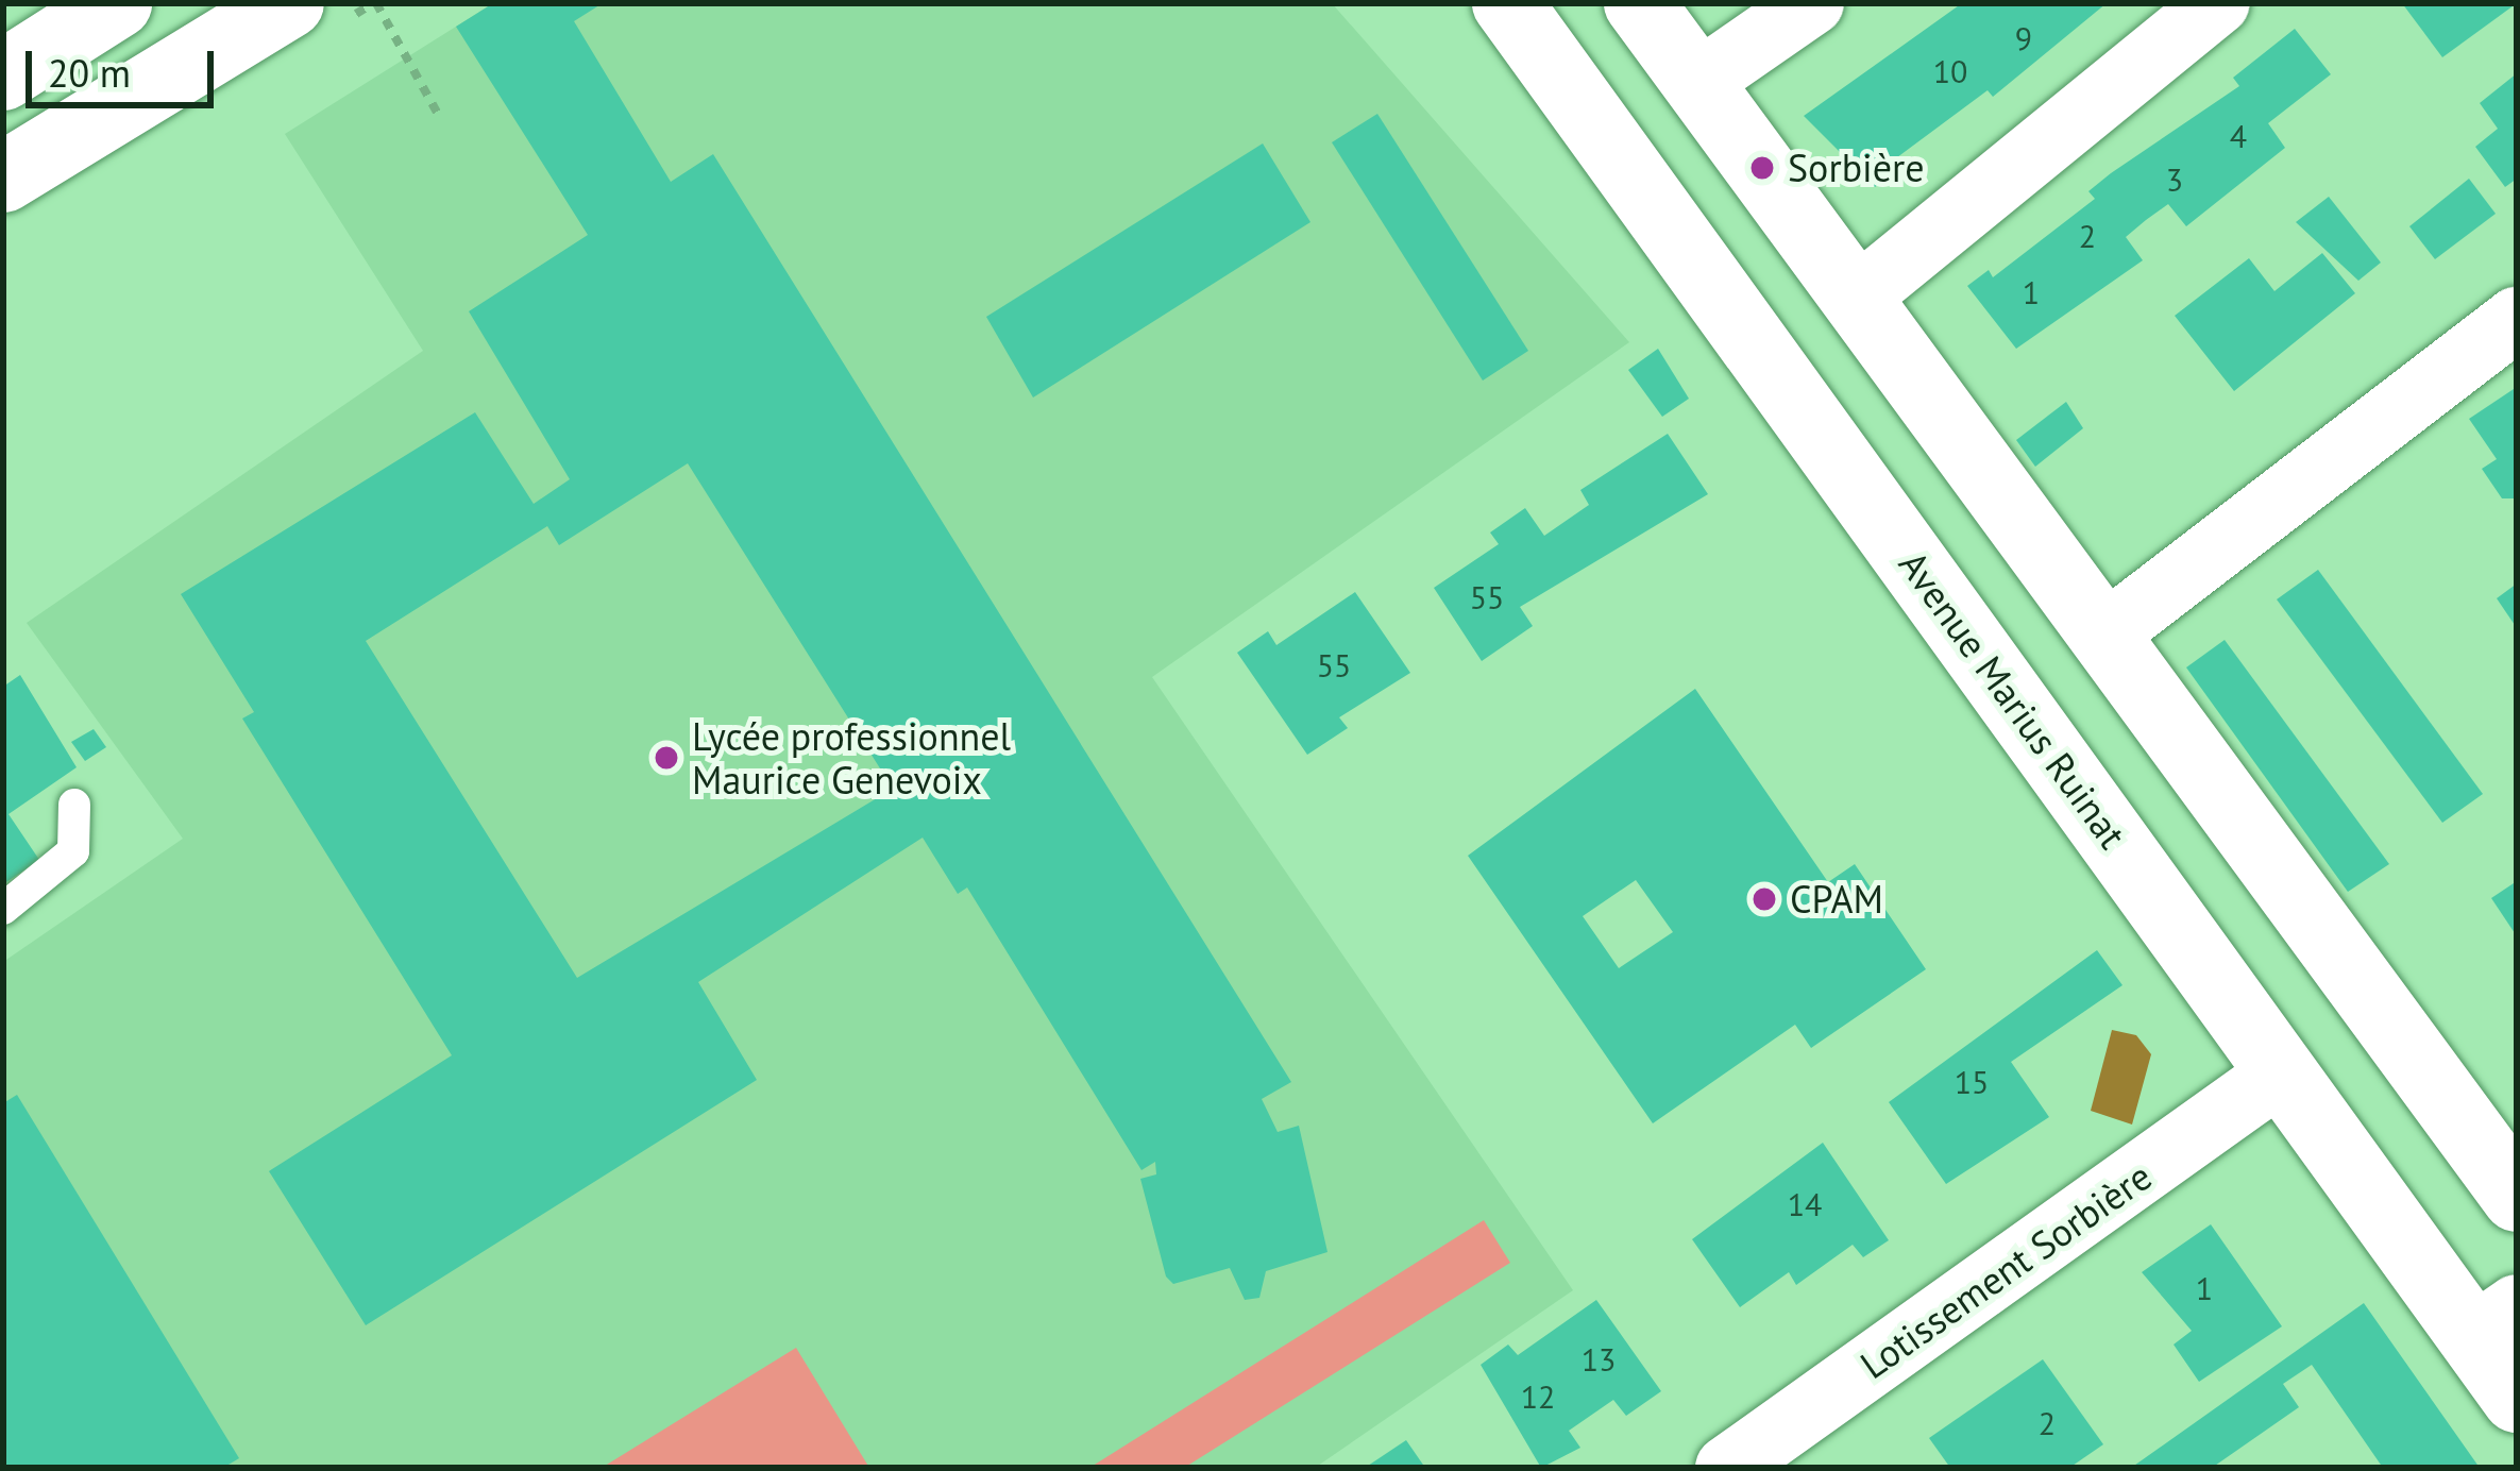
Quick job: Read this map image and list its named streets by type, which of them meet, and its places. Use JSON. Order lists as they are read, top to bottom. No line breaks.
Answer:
{"streets":{"street":["Avenue Marius Ruinat","Lotissement Sorbière"]},"crossings":[["Avenue Marius Ruinat","Lotissement Sorbière"]],"places":["Sorbière","Lycée professionnel Maurice Genevoix","CPAM"],"house_numbers":["9","10","4","3","2","1","55","55","15","14","1","13","12","2"],"scale_bar":"20 m"}
